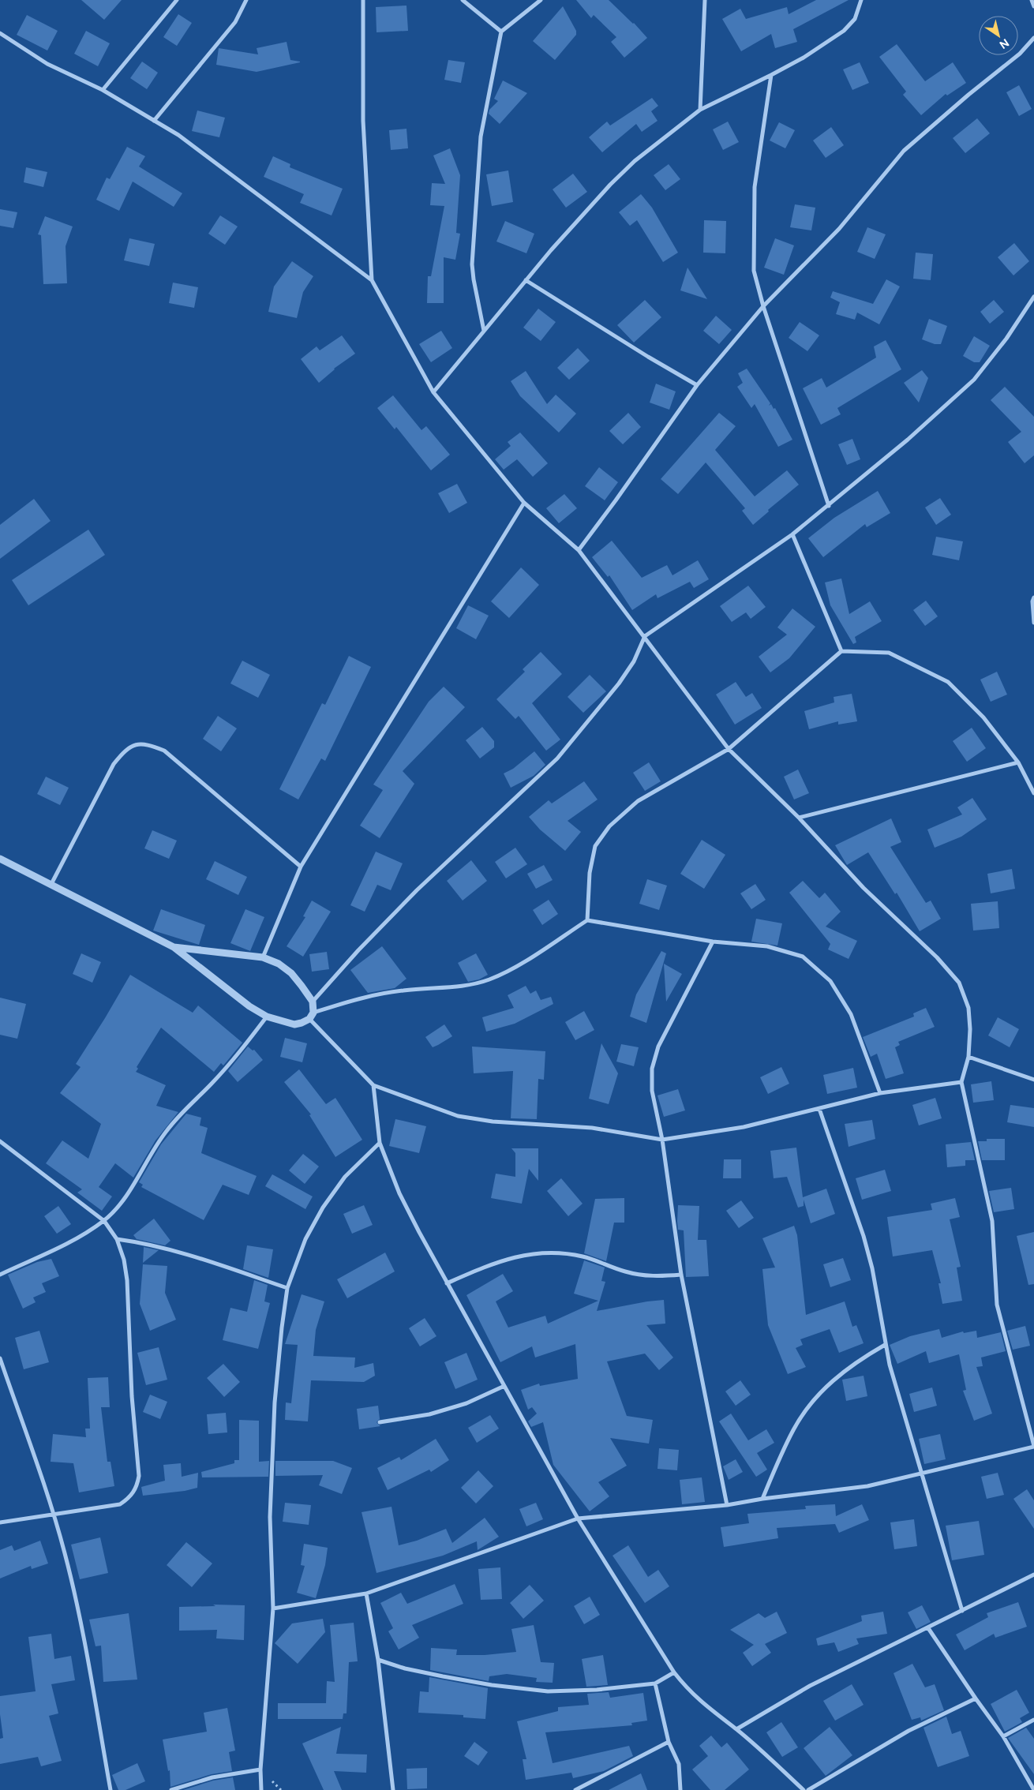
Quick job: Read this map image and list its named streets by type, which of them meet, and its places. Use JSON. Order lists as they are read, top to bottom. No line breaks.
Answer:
{"north":"bottom right"}
